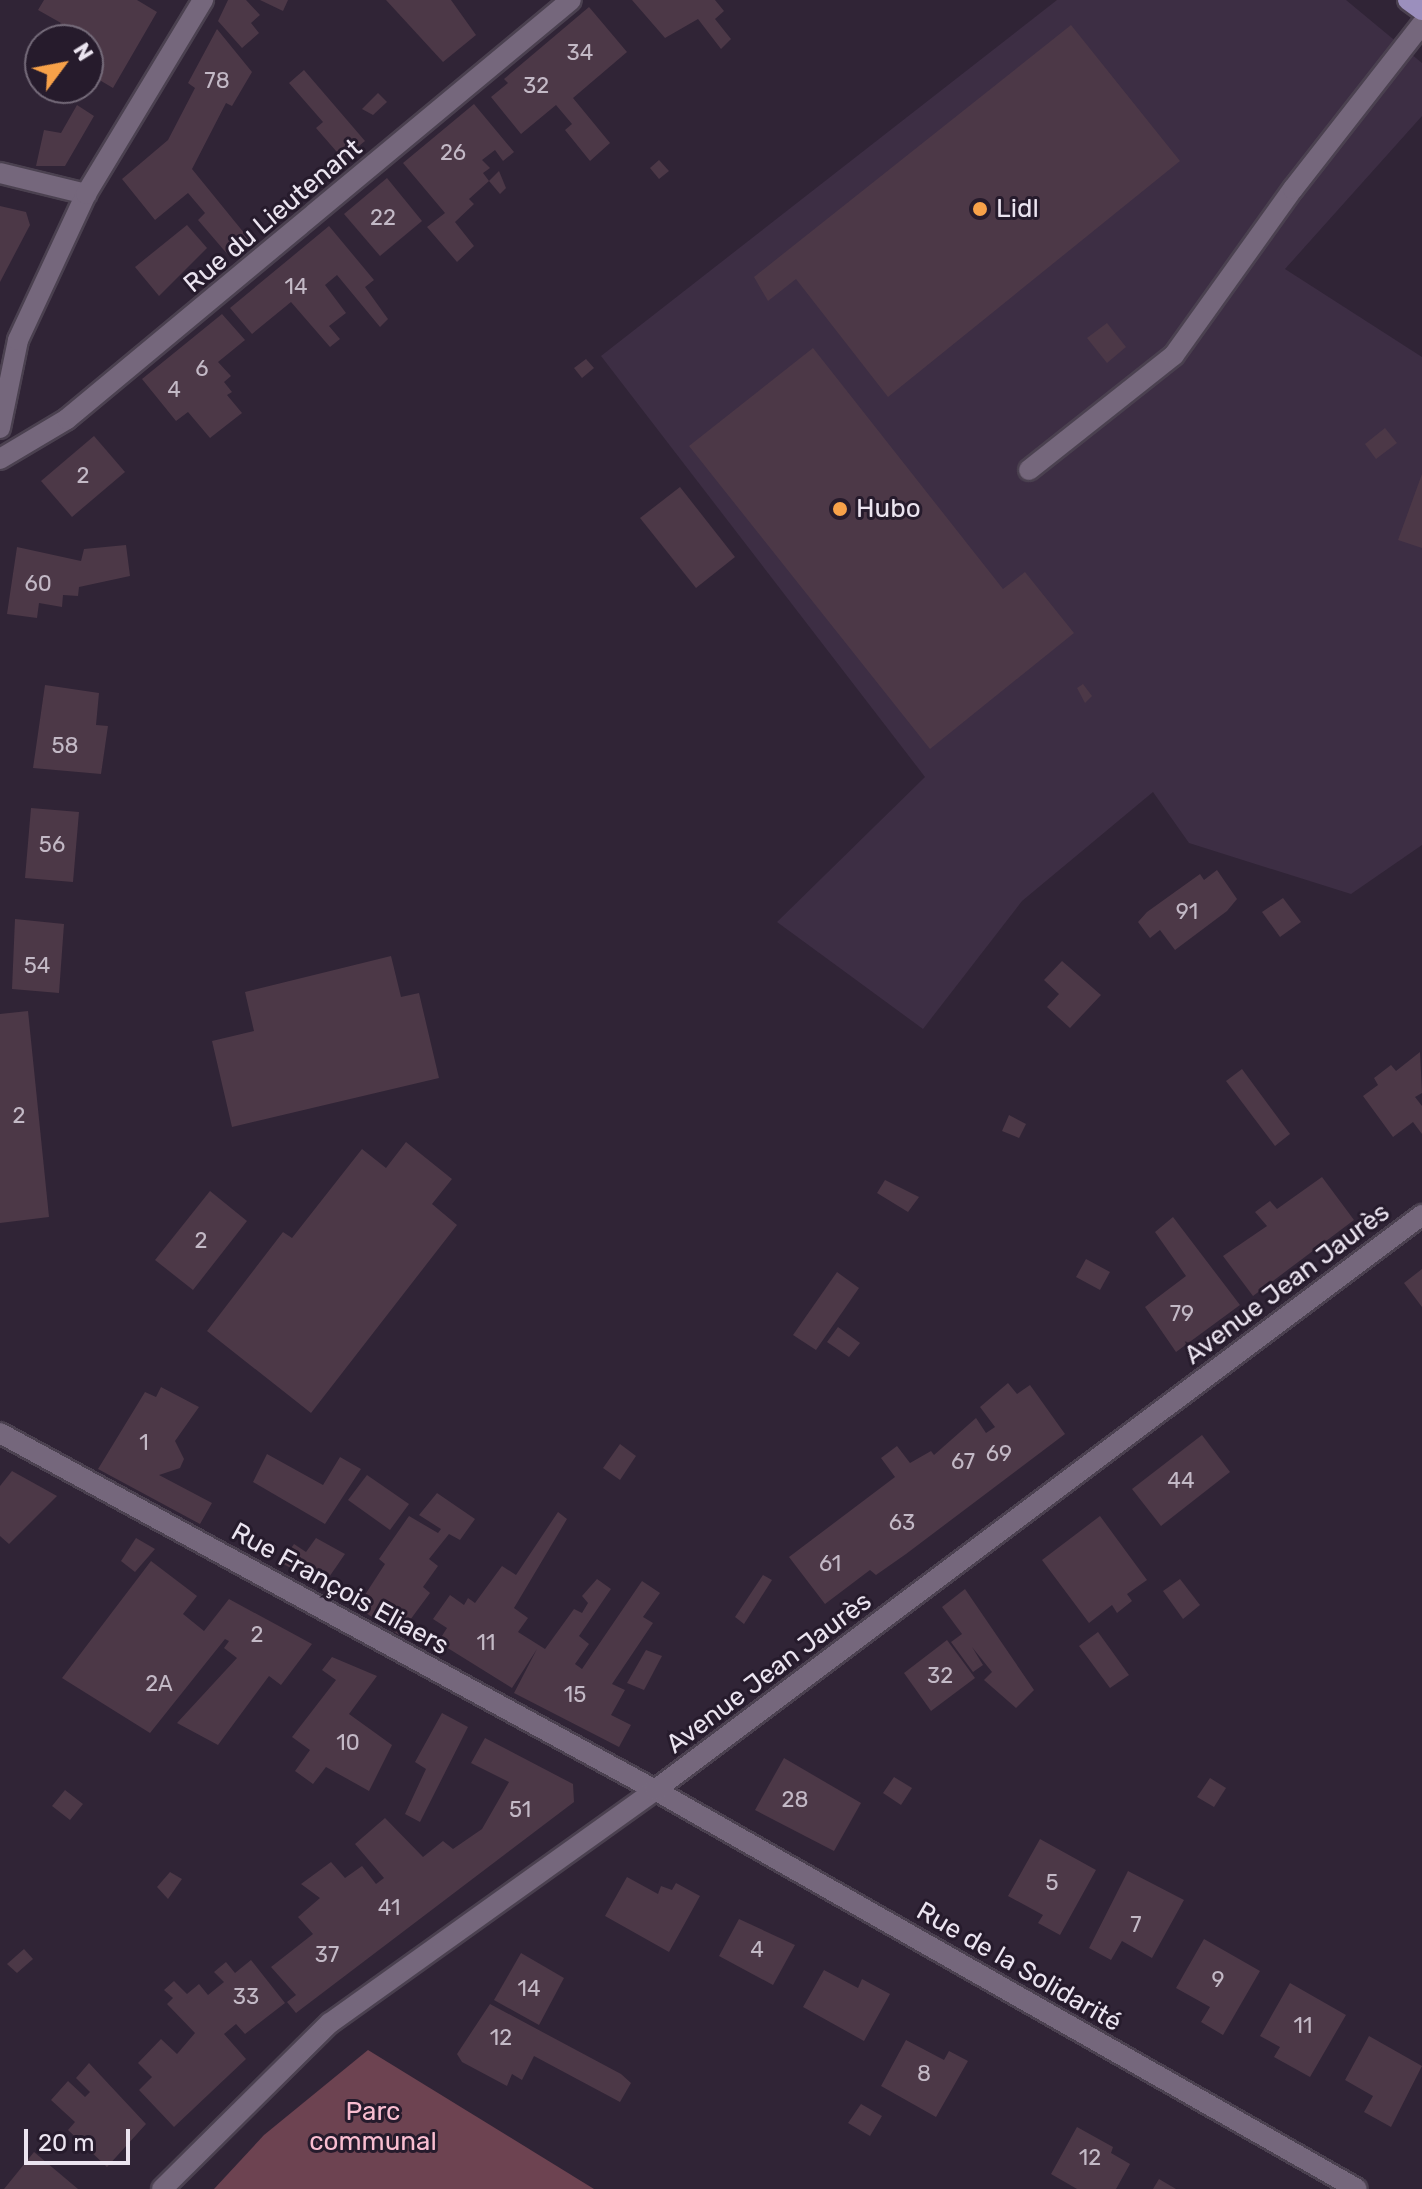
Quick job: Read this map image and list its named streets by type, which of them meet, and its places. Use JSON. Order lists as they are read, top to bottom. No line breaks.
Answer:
{"streets":{"street":["Rue du Lieutenant","Avenue Jean Jaurès","Rue François Eliaers","Rue de la Solidarité"]},"crossings":[["Avenue Jean Jaurès","Rue François Eliaers"],["Avenue Jean Jaurès","Rue de la Solidarité"],["Rue François Eliaers","Rue de la Solidarité"]],"parks":["Parc communal"],"places":["Lidl","Hubo"],"house_numbers":["34","78","32","26","22","14","6","4","2","60","58","56","91","54","2","2","79","1","69","67","44","63","61","2","11","32","2A","15","10","28","51","5","41","7","4","37","9","14","33","11","12","8","12"],"scale_bar":"20 m","north":"top right"}
